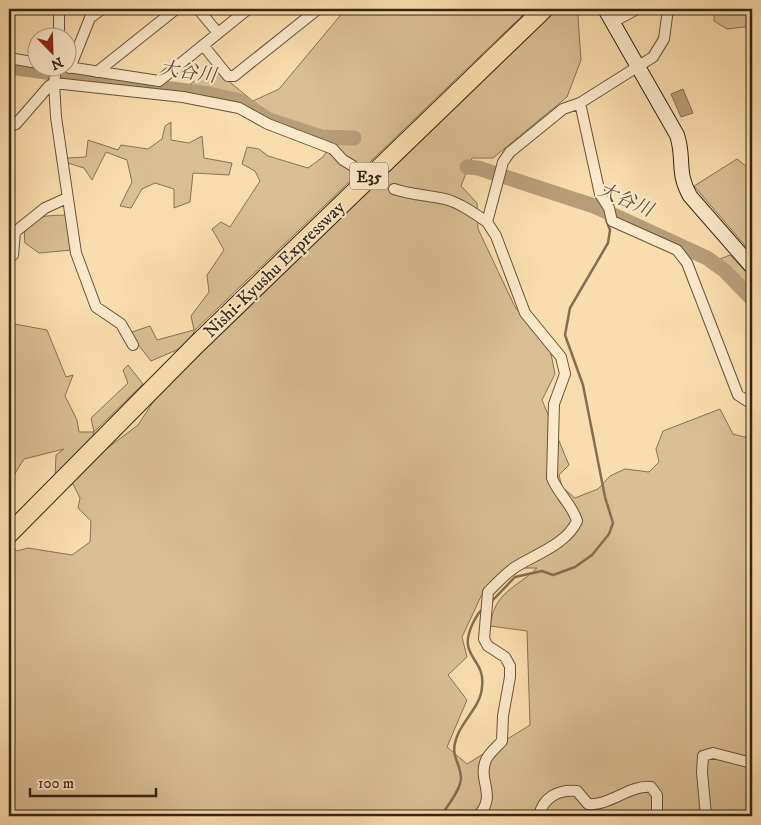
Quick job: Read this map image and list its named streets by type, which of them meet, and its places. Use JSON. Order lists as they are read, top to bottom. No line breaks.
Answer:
{"streets":{"highway":["E35","Nishi-Kyushu Expressway"]},"water":["大谷川"],"scale_bar":"100 m","north":"bottom right"}
